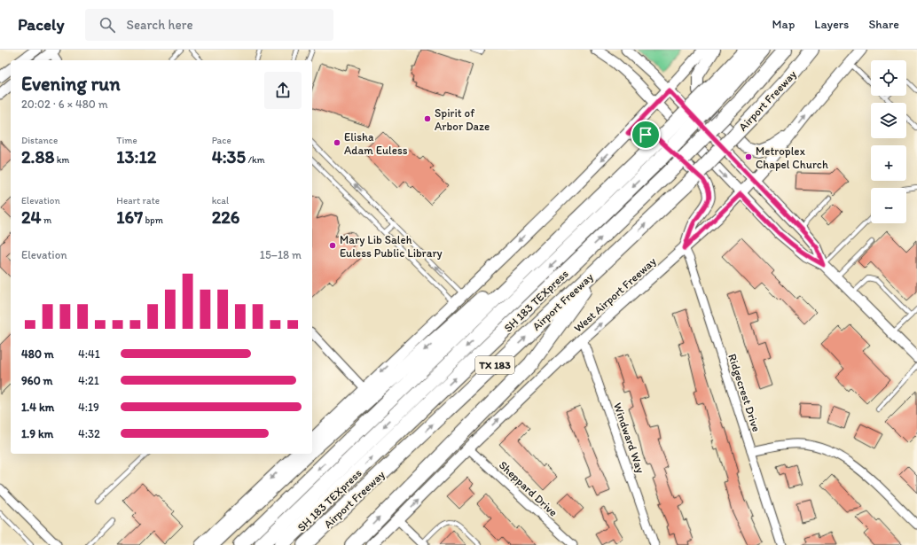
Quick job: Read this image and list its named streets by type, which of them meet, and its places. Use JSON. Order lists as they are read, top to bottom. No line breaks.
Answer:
{"streets":{"highway":["Airport Freeway","SH 183 TEXpress","TX 183"],"main road":["West Airport Freeway"],"street":["Ridgecrest Drive","Windward Way","Sheppard Drive"]},"crossings":[["West Airport Freeway","Ridgecrest Drive"],["West Airport Freeway","Windward Way"],["West Airport Freeway","Sheppard Drive"]],"one_way":["West Airport Freeway"],"places":["Spirit of Arbor Daze","Elisha Adam Euless","Metroplex Chapel Church","Mary Lib Saleh Euless Public Library"],"page":{"header":"Pacely","search":"Search here","nav":["Map","Layers","Share"],"map_buttons":["+","−"],"heading":["Evening run","20:02 · 6 × 480 m"],"stats":[["Distance","2.88 km"],["Time","13:12"],["Pace","4:35 /km"],["Elevation","24 m"],["Heart rate","167 bpm"],["kcal","226"]],"chart":["Elevation","15–18 m"],"list":[{"name":"480 m","note":"4:41"},{"name":"960 m","note":"4:21"},{"name":"1.4 km","note":"4:19"},{"name":"1.9 km","note":"4:32"}]}}
